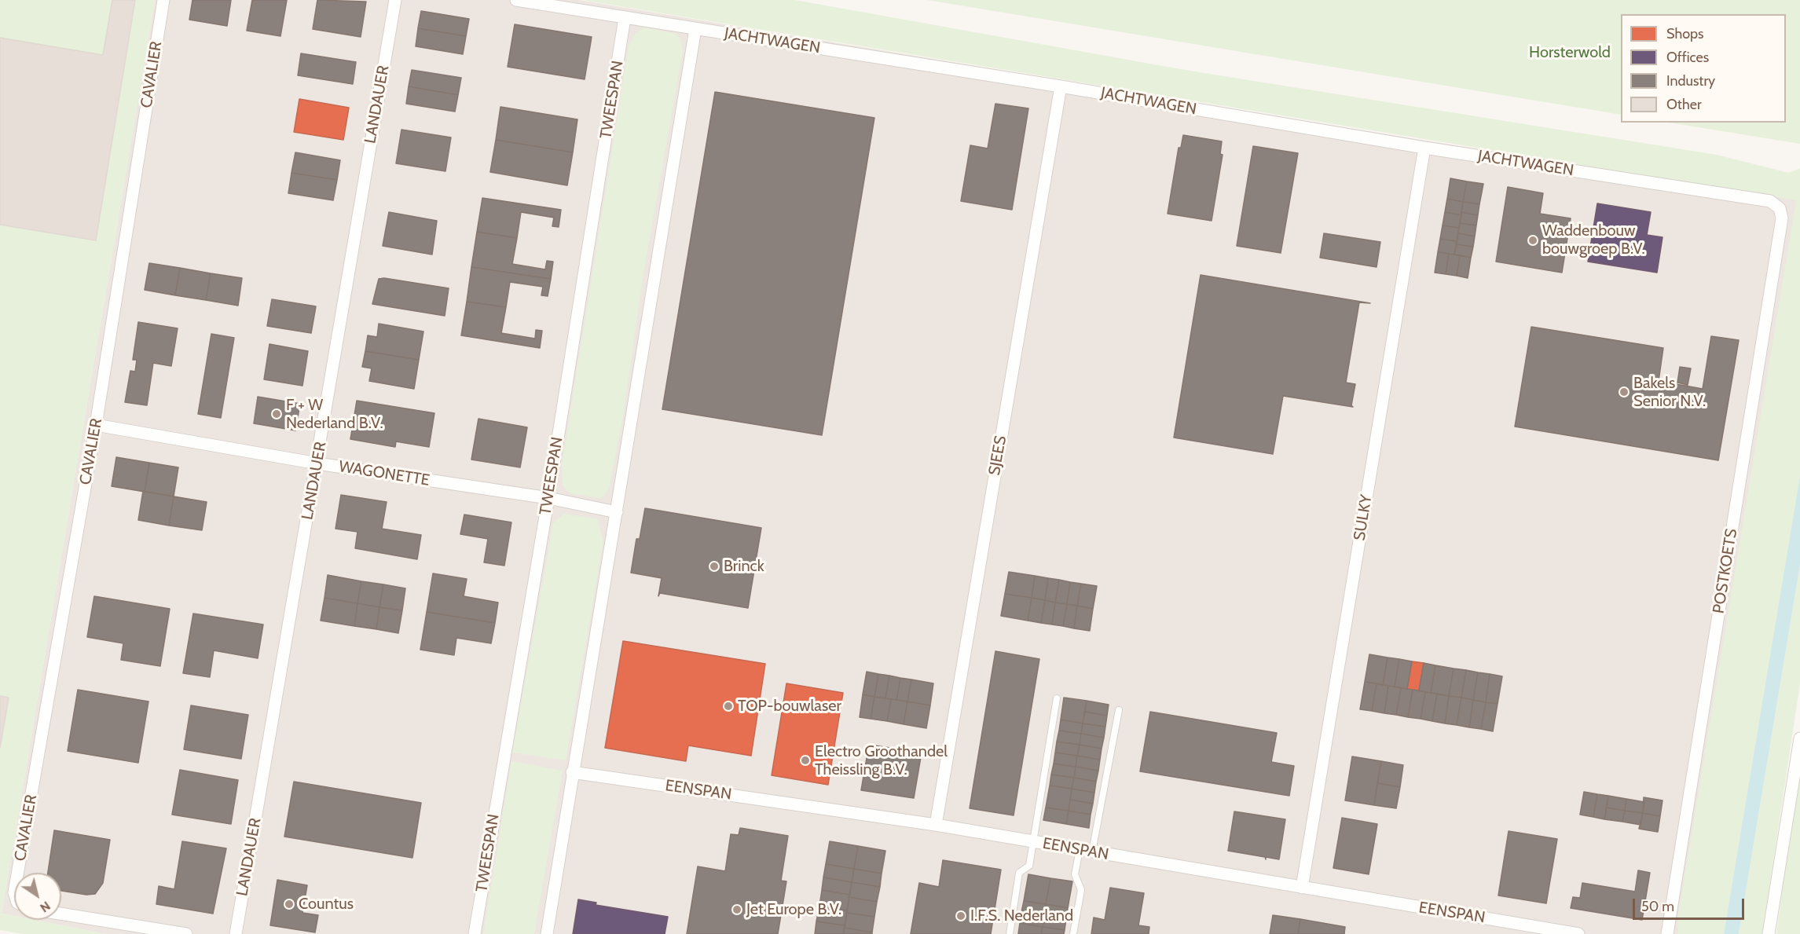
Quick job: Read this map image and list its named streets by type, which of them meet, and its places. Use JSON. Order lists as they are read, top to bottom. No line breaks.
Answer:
{"streets":{"street":["JACHTWAGEN","CAVALIER","TWEESPAN","LANDAUER","SJEES","WAGONETTE","SULKY","POSTKOETS","EENSPAN"]},"crossings":[["JACHTWAGEN","TWEESPAN"],["JACHTWAGEN","SJEES"],["JACHTWAGEN","SULKY"],["JACHTWAGEN","POSTKOETS"],["CAVALIER","WAGONETTE"],["TWEESPAN","WAGONETTE"],["LANDAUER","WAGONETTE"],["SJEES","EENSPAN"],["SULKY","EENSPAN"]],"parks":["Horsterwold"],"places":["Waddenbouw bouwgroep B.V.","Bakels Senior N.V.","F + W Nederland B.V.","Brinck","TOP-bouwlaser","Electro Groothandel Theissling B.V.","Countus","Jet Europe B.V.","I.F.S. Nederland"],"legend":["Shops","Offices","Industry","Other"],"scale_bar":"50 m","north":"bottom right"}
